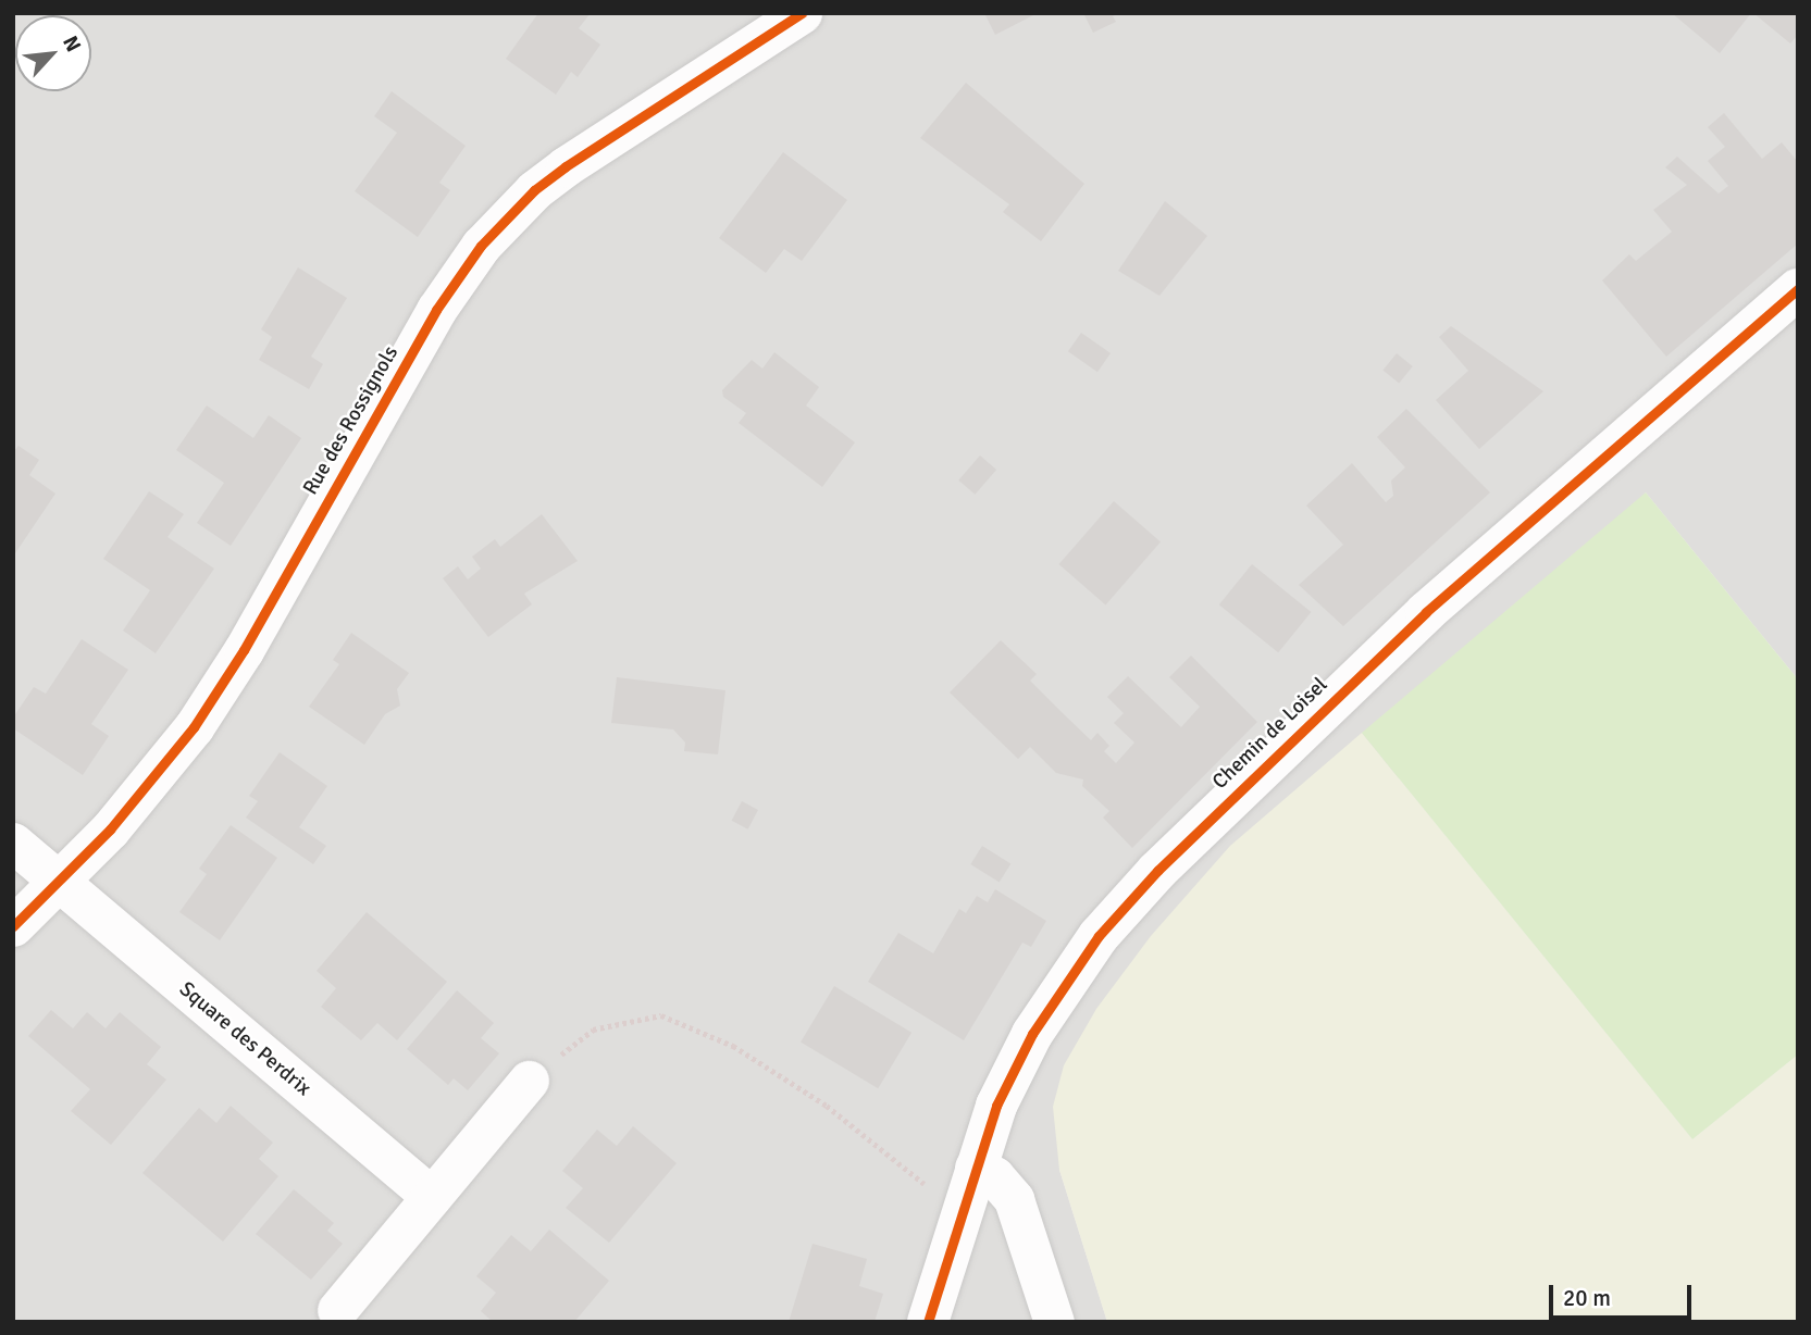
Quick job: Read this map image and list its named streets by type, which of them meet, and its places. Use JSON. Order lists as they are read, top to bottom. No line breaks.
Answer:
{"streets":{"street":["Rue des Rossignols","Chemin de Loisel","Square des Perdrix"]},"crossings":[["Rue des Rossignols","Square des Perdrix"]],"scale_bar":"20 m","north":"top right"}
